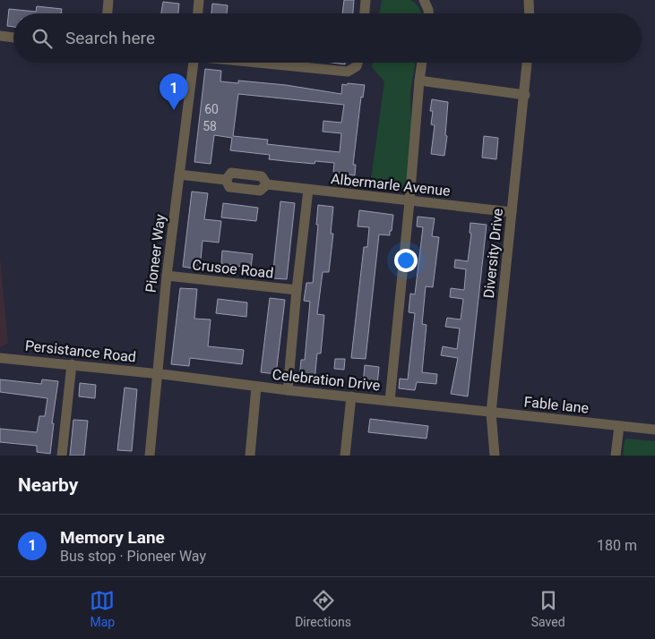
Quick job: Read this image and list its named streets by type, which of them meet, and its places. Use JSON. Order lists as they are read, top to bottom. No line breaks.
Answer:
{"streets":{"street":["Albermarle Avenue","Pioneer Way","Diversity Drive","Crusoe Road","Persistance Road","Celebration Drive","Fable lane"]},"crossings":[["Albermarle Avenue","Pioneer Way"],["Albermarle Avenue","Diversity Drive"],["Pioneer Way","Crusoe Road"],["Pioneer Way","Persistance Road"],["Pioneer Way","Celebration Drive"],["Diversity Drive","Celebration Drive"],["Diversity Drive","Fable lane"],["Persistance Road","Celebration Drive"],["Celebration Drive","Fable lane"]],"house_numbers":["60","58"],"page":{"search":"Search here","pins":"1","heading":"Nearby","list":[{"mark":"1","name":"Memory Lane","note":"Bus stop · Pioneer Way","value":"180 m"}],"nav":["Map","Directions","Saved"]}}
